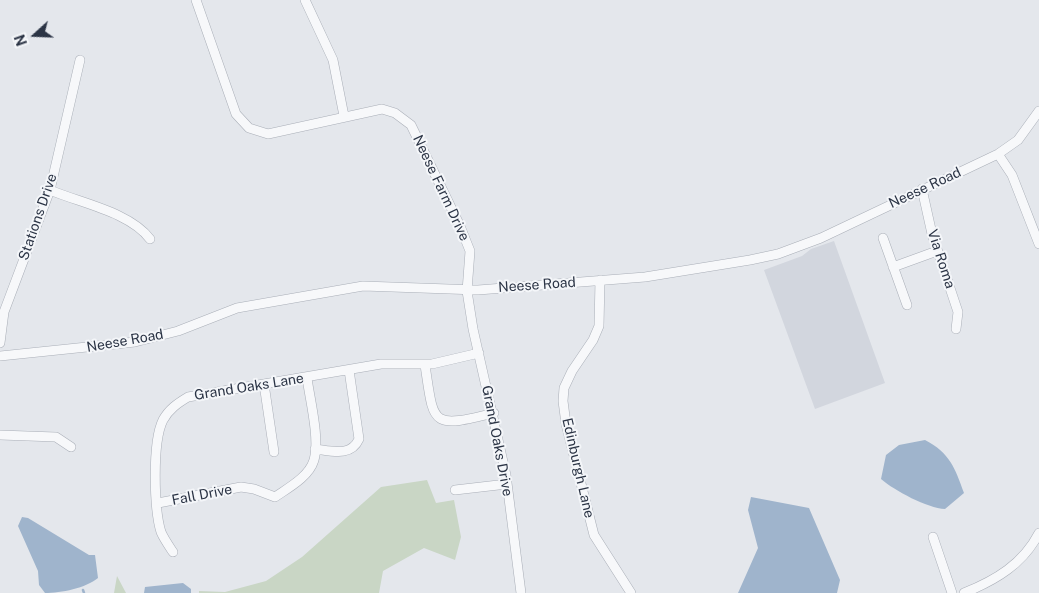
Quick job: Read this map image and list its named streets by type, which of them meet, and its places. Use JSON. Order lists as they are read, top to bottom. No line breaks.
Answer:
{"streets":{"street":["Neese Farm Drive","Neese Road","Stations Drive","Via Roma","Grand Oaks Lane","Grand Oaks Drive","Edinburgh Lane","Fall Drive"]},"crossings":[["Neese Farm Drive","Neese Road"],["Neese Farm Drive","Grand Oaks Drive"],["Neese Road","Via Roma"],["Neese Road","Grand Oaks Drive"],["Neese Road","Edinburgh Lane"],["Grand Oaks Lane","Grand Oaks Drive"],["Grand Oaks Lane","Fall Drive"]],"north":"left"}
